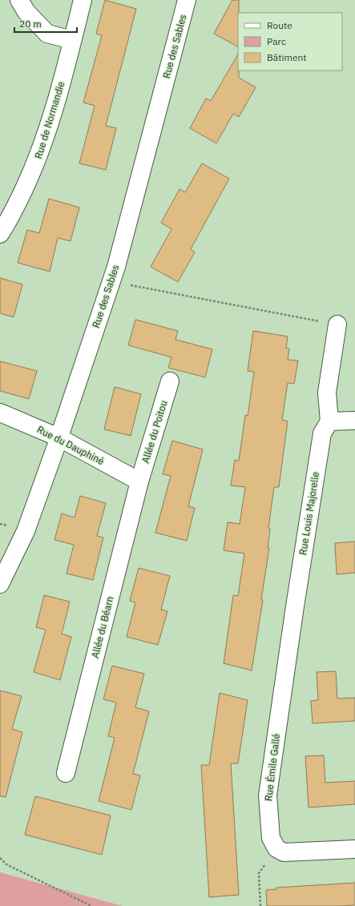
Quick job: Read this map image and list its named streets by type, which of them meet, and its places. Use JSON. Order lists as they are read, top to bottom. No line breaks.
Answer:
{"streets":{"street":["Rue des Sables","Rue de Normandie","Allée du Poitou","Rue du Dauphiné","Rue Louis Majorelle","Allée du Béarn","Rue Émile Gallé"]},"crossings":[["Rue des Sables","Rue du Dauphiné"],["Allée du Poitou","Rue du Dauphiné"],["Allée du Poitou","Allée du Béarn"],["Rue du Dauphiné","Allée du Béarn"],["Rue Louis Majorelle","Rue Émile Gallé"]],"legend":["Route","Parc","Bâtiment"],"scale_bar":"20 m"}
